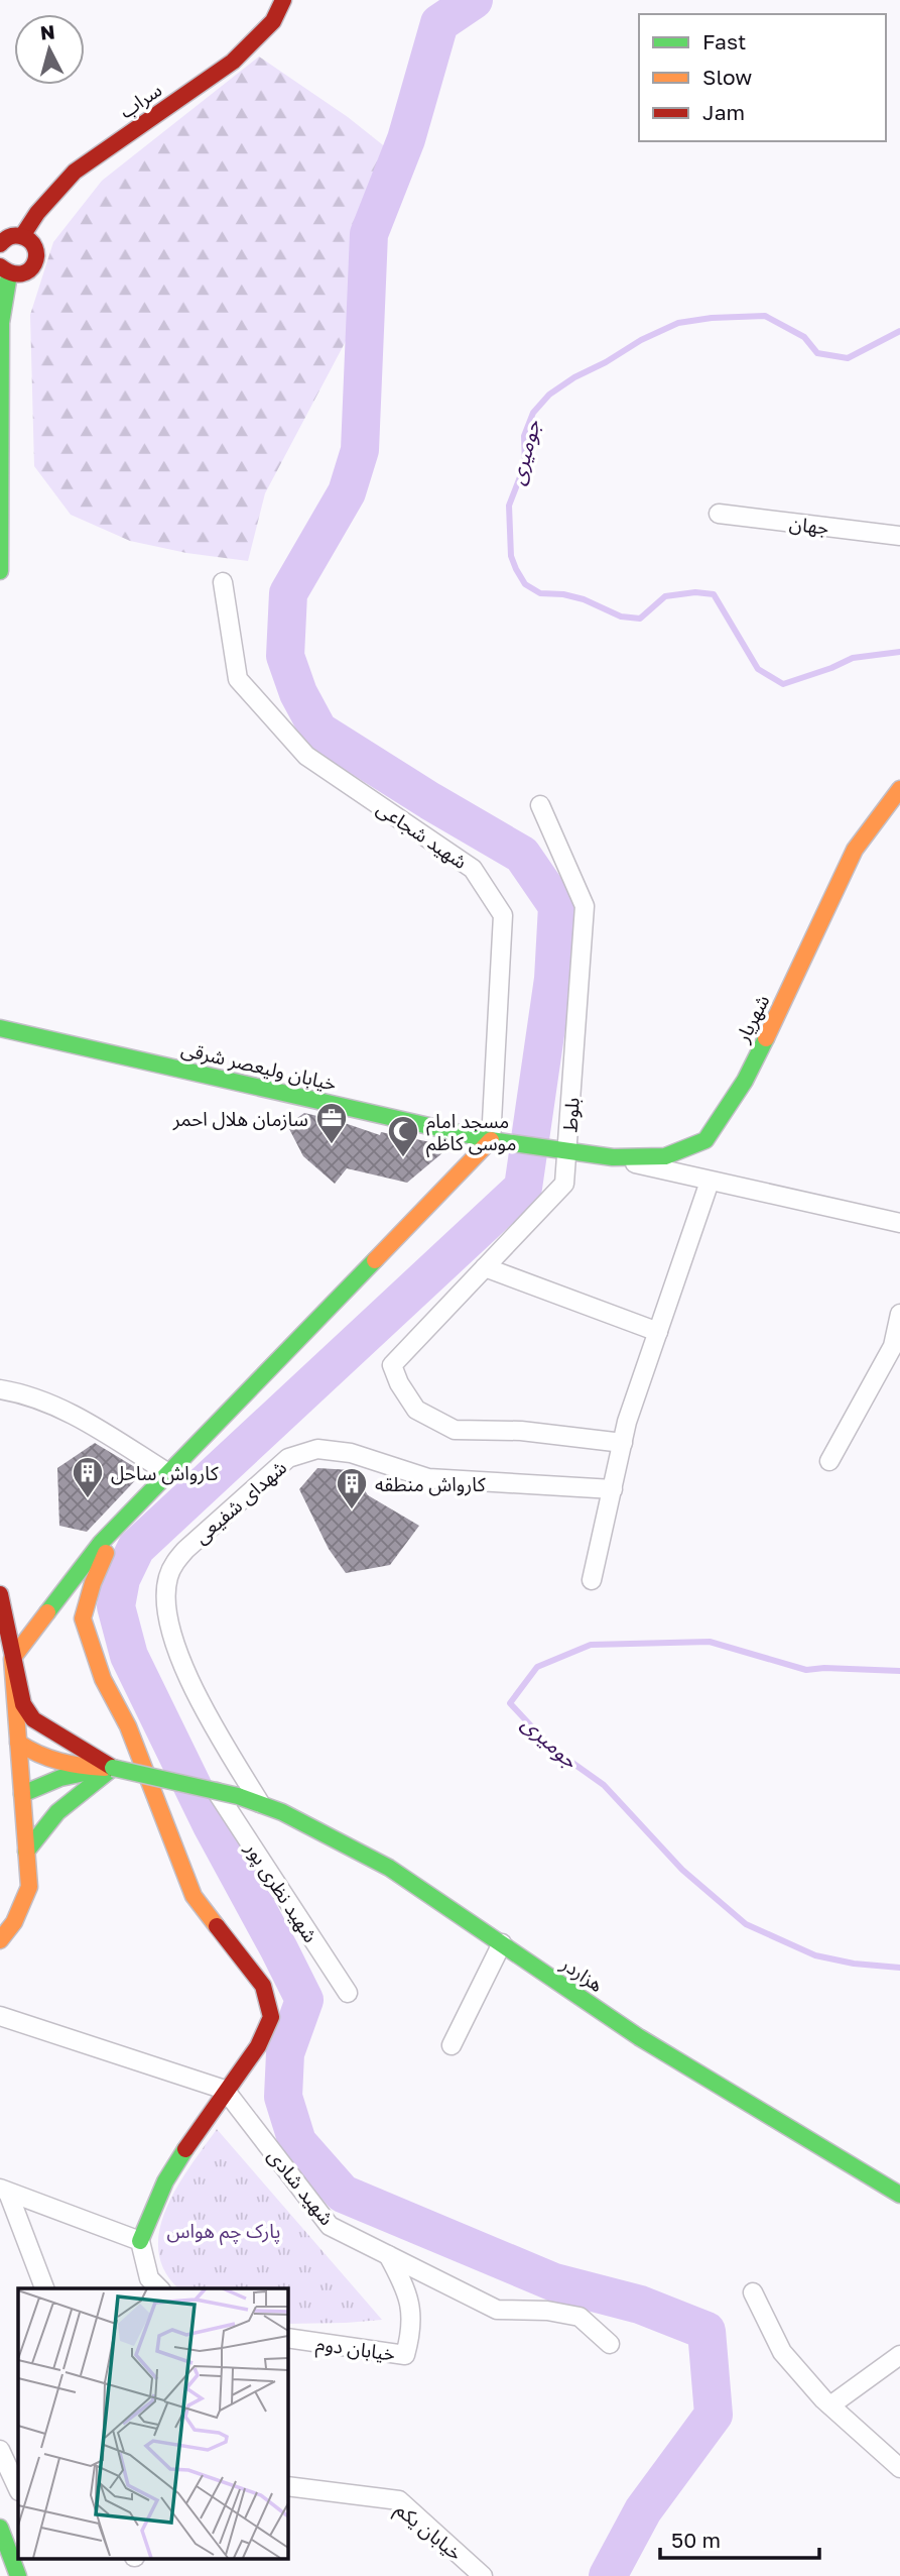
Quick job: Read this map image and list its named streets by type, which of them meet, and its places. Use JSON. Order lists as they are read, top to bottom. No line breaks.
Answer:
{"streets":{"main road":["سراب","شهریار","خیابان ولیعصر شرقی","هزاردر"],"street":["جهان","شهید شجاعی","بلوط","شهدای شفیعی","شهید نظری پور","شهید شادی","خیابان دوم","خیابان یکم"]},"crossings":[["شهید شجاعی","خیابان ولیعصر شرقی"],["شهریار","خیابان ولیعصر شرقی"],["شهریار","بلوط"],["شهدای شفیعی","هزاردر"],["شهید نظری پور","هزاردر"],["شهید شادی","خیابان دوم"]],"water":["جومیری"],"parks":["پارک چم هواس"],"places":{"office":["سازمان هلال احمر"],"mosque":["مسجد امام موسی کاظم"],"building":["کارواش ساحل","کارواش منطقه"]},"legend":["Fast","Slow","Jam"],"scale_bar":"50 m","north":"top"}
